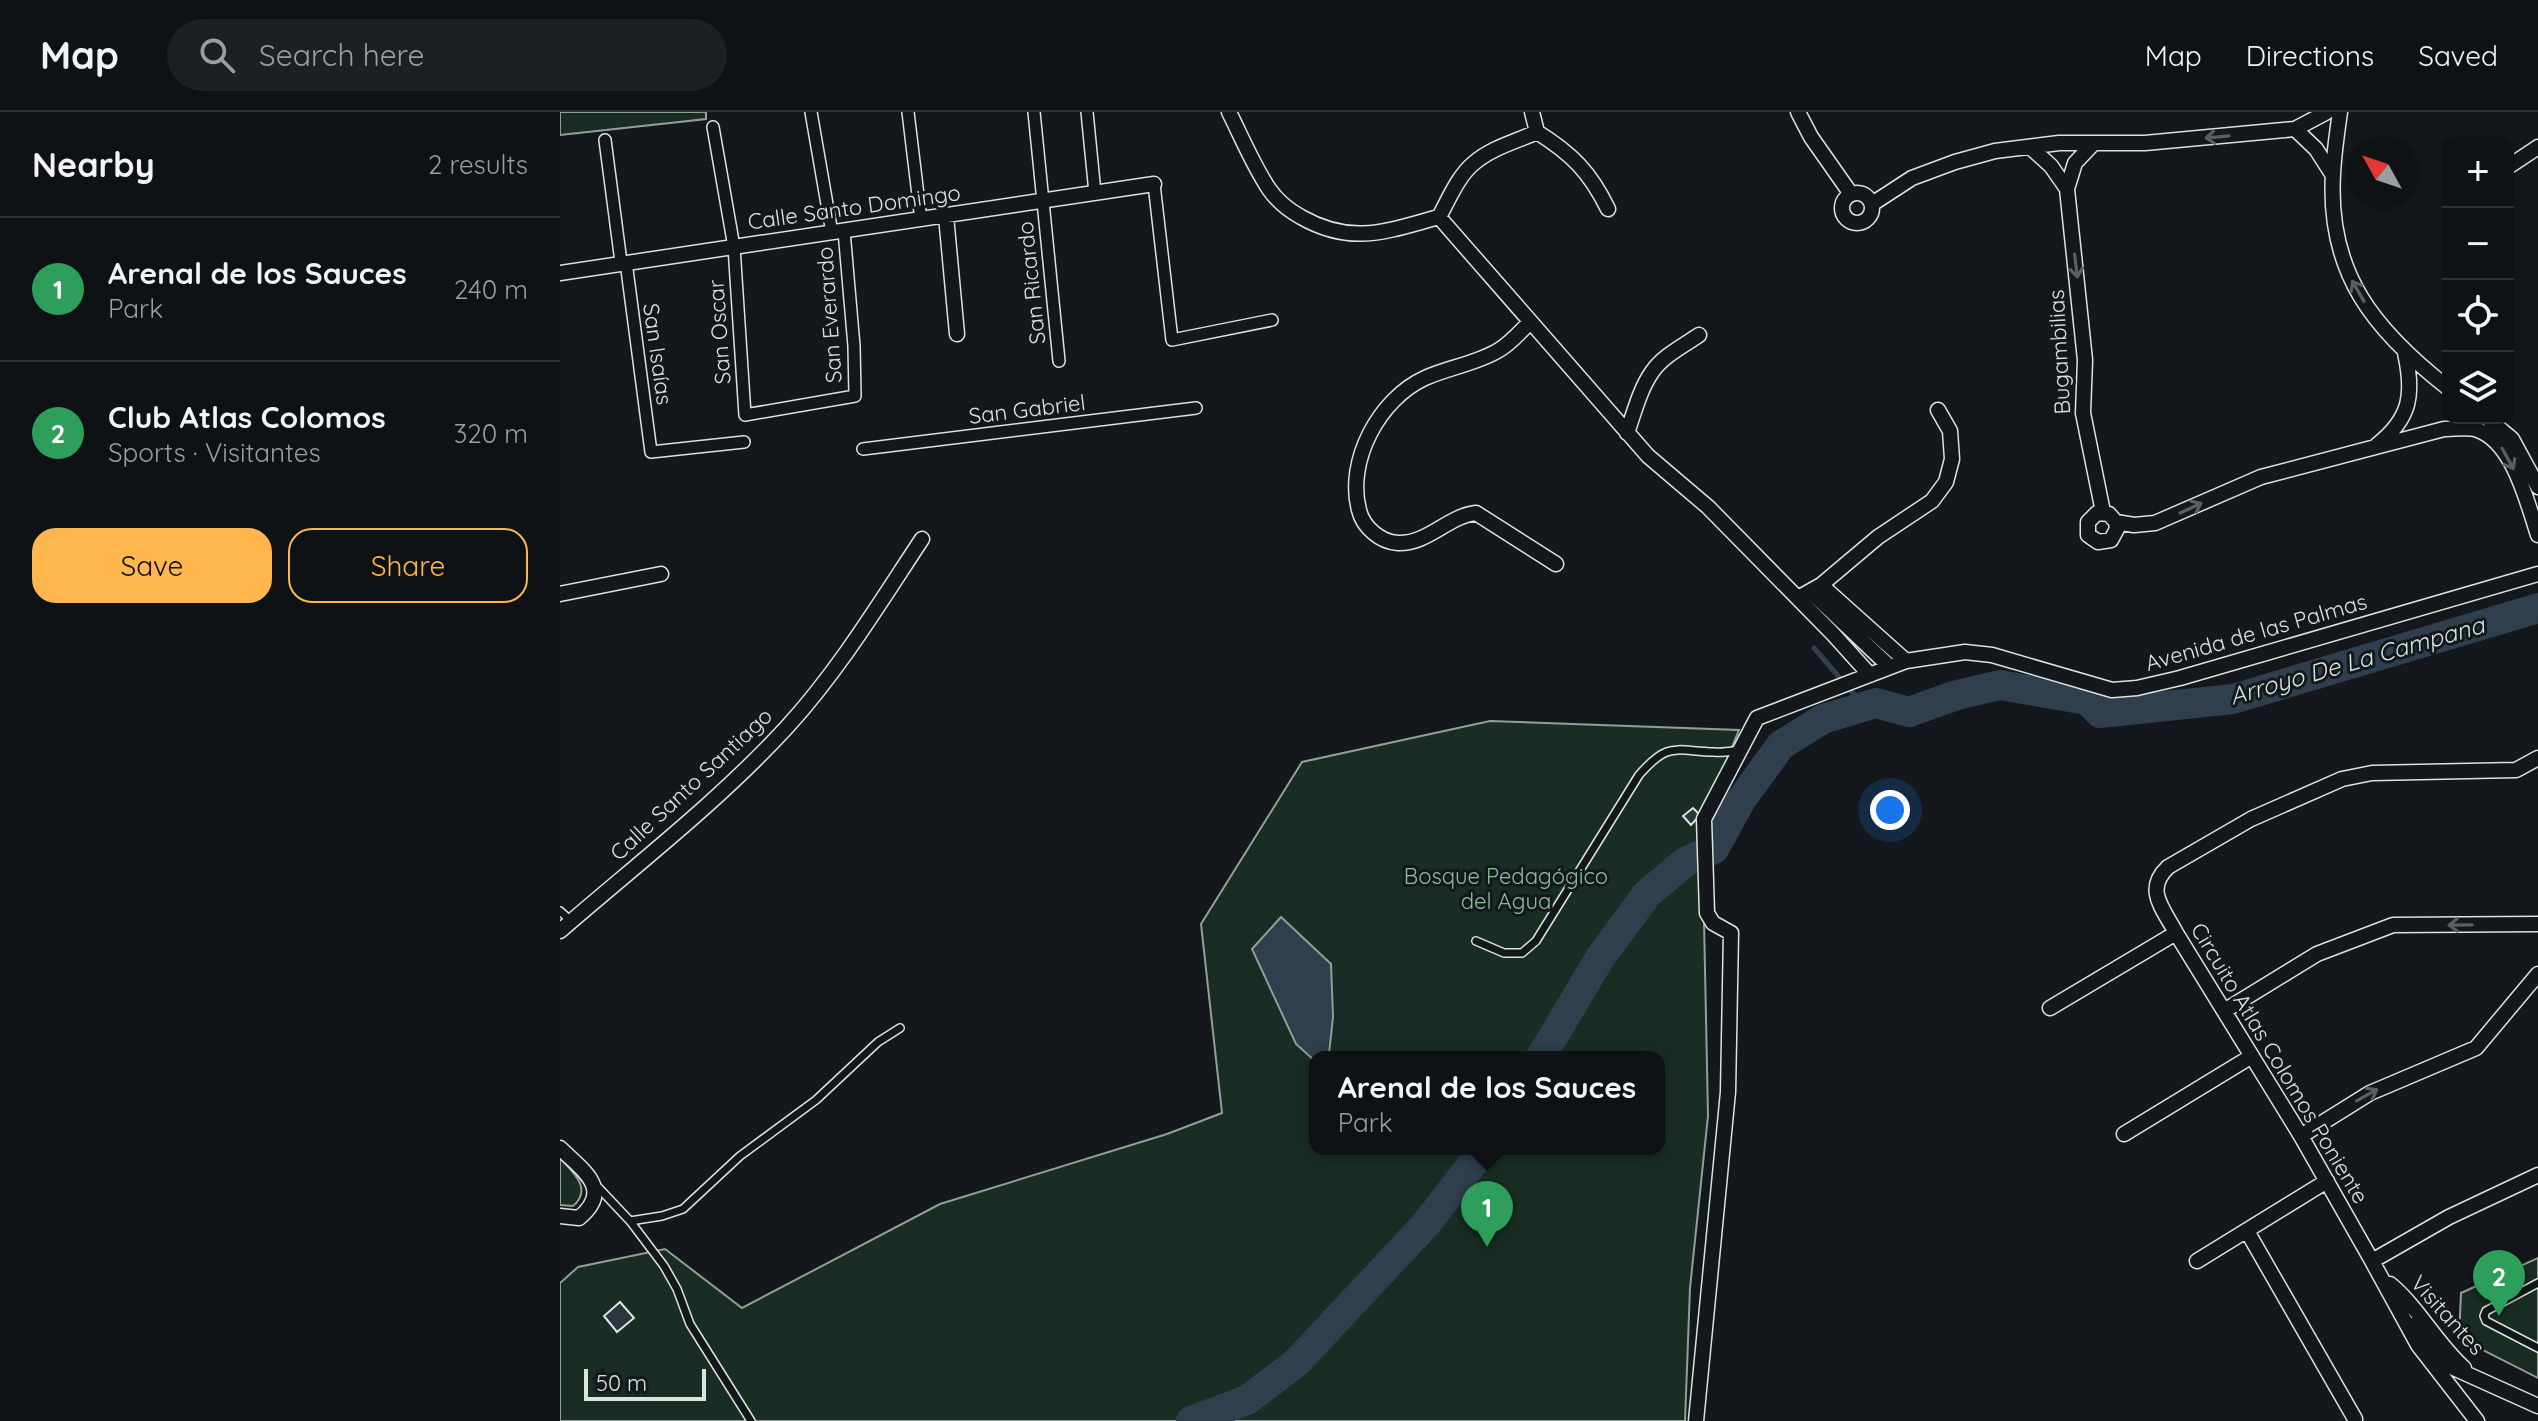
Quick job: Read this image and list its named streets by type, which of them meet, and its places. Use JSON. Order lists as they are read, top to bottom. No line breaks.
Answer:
{"streets":{"street":["Calle Santo Domingo","San Ricardo","San Everardo","San Oscar","Bugambilias","San Isaías","San Gabriel","Avenida de las Palmas","Calle Santo Santiago","Circuito Atlas Colomos Poniente"]},"crossings":[["Calle Santo Domingo","San Ricardo"],["Calle Santo Domingo","San Everardo"],["Calle Santo Domingo","San Oscar"],["Calle Santo Domingo","San Isaías"],["San Everardo","San Oscar"]],"one_way":["Bugambilias"],"water":["Arroyo De La Campana"],"parks":["Bosque Pedagógico del Agua"],"scale_bar":"50 m","north":"top left","page":{"header":"Map","search":"Search here","nav":["Map","Directions","Saved"],"heading":["Nearby","2 results"],"map_buttons":["+","−"],"list":[{"mark":"1","name":"Arenal de los Sauces","note":"Park","value":"240 m"},{"mark":"2","name":"Club Atlas Colomos","note":"Sports · Visitantes","value":"320 m"}],"buttons":["Save","Share"],"popup":["Arenal de los Sauces","Park"],"pins":["1","2"],"scale":"50 m"}}
